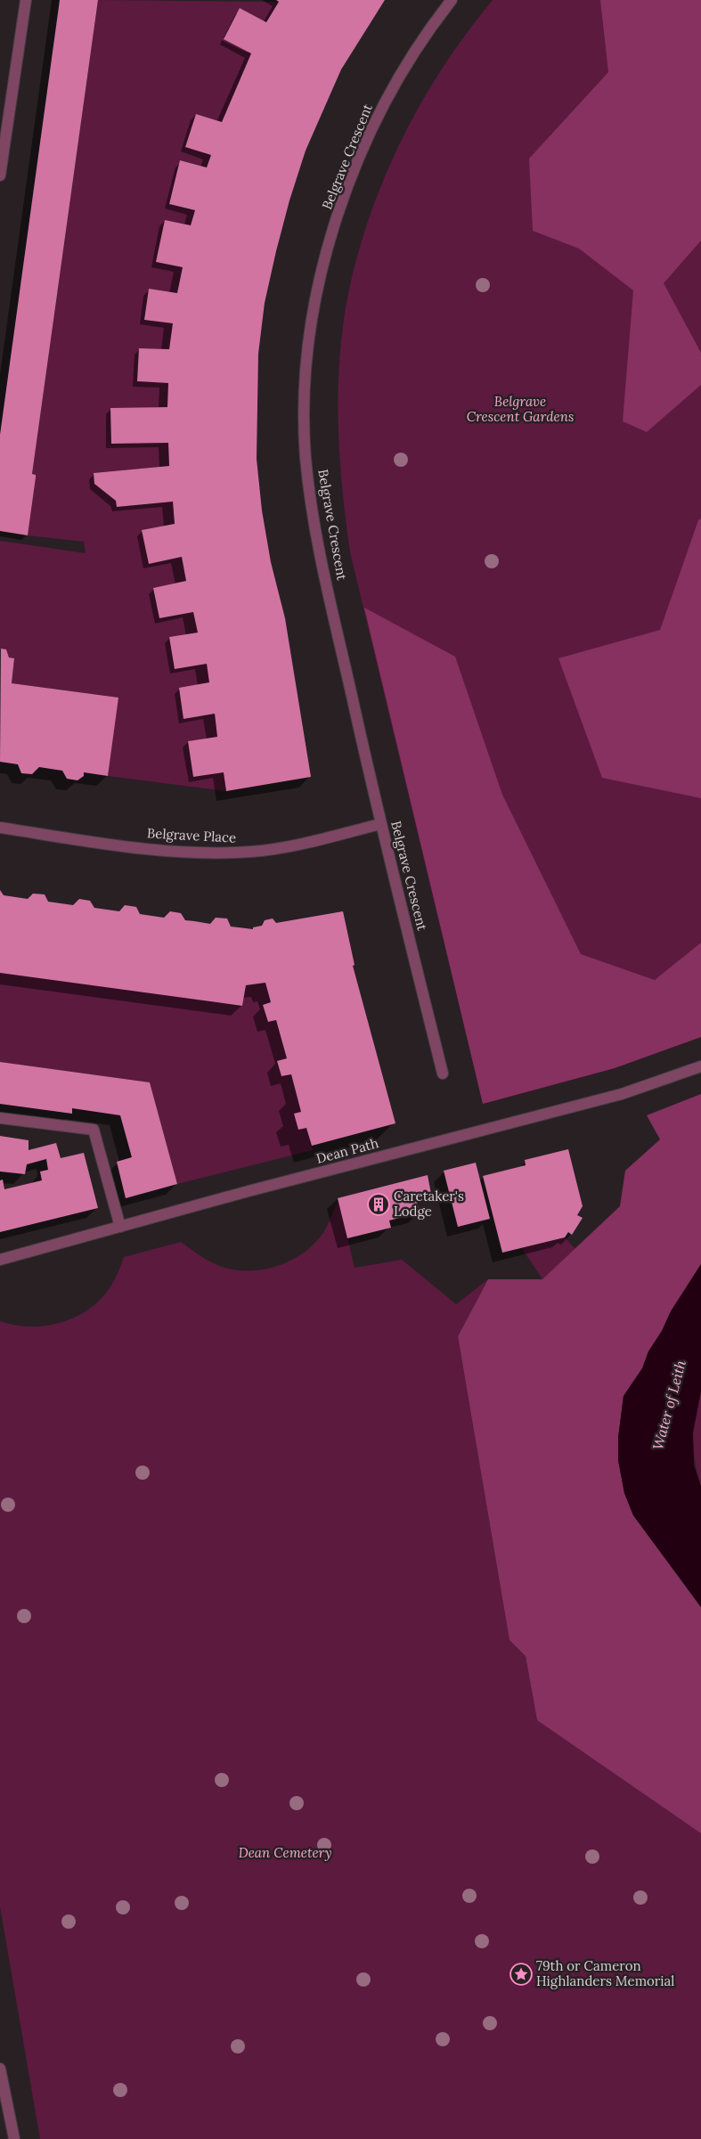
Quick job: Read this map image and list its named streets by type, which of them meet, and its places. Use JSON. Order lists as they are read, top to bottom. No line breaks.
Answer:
{"streets":{"street":["Belgrave Crescent","Belgrave Place","Dean Path"]},"crossings":[["Belgrave Crescent","Belgrave Place"]],"water":["Water of Leith"],"parks":["Belgrave Crescent Gardens","Dean Cemetery"],"places":{"building":["Caretaker's Lodge"],"place":["79th or Cameron Highlanders Memorial"]}}
